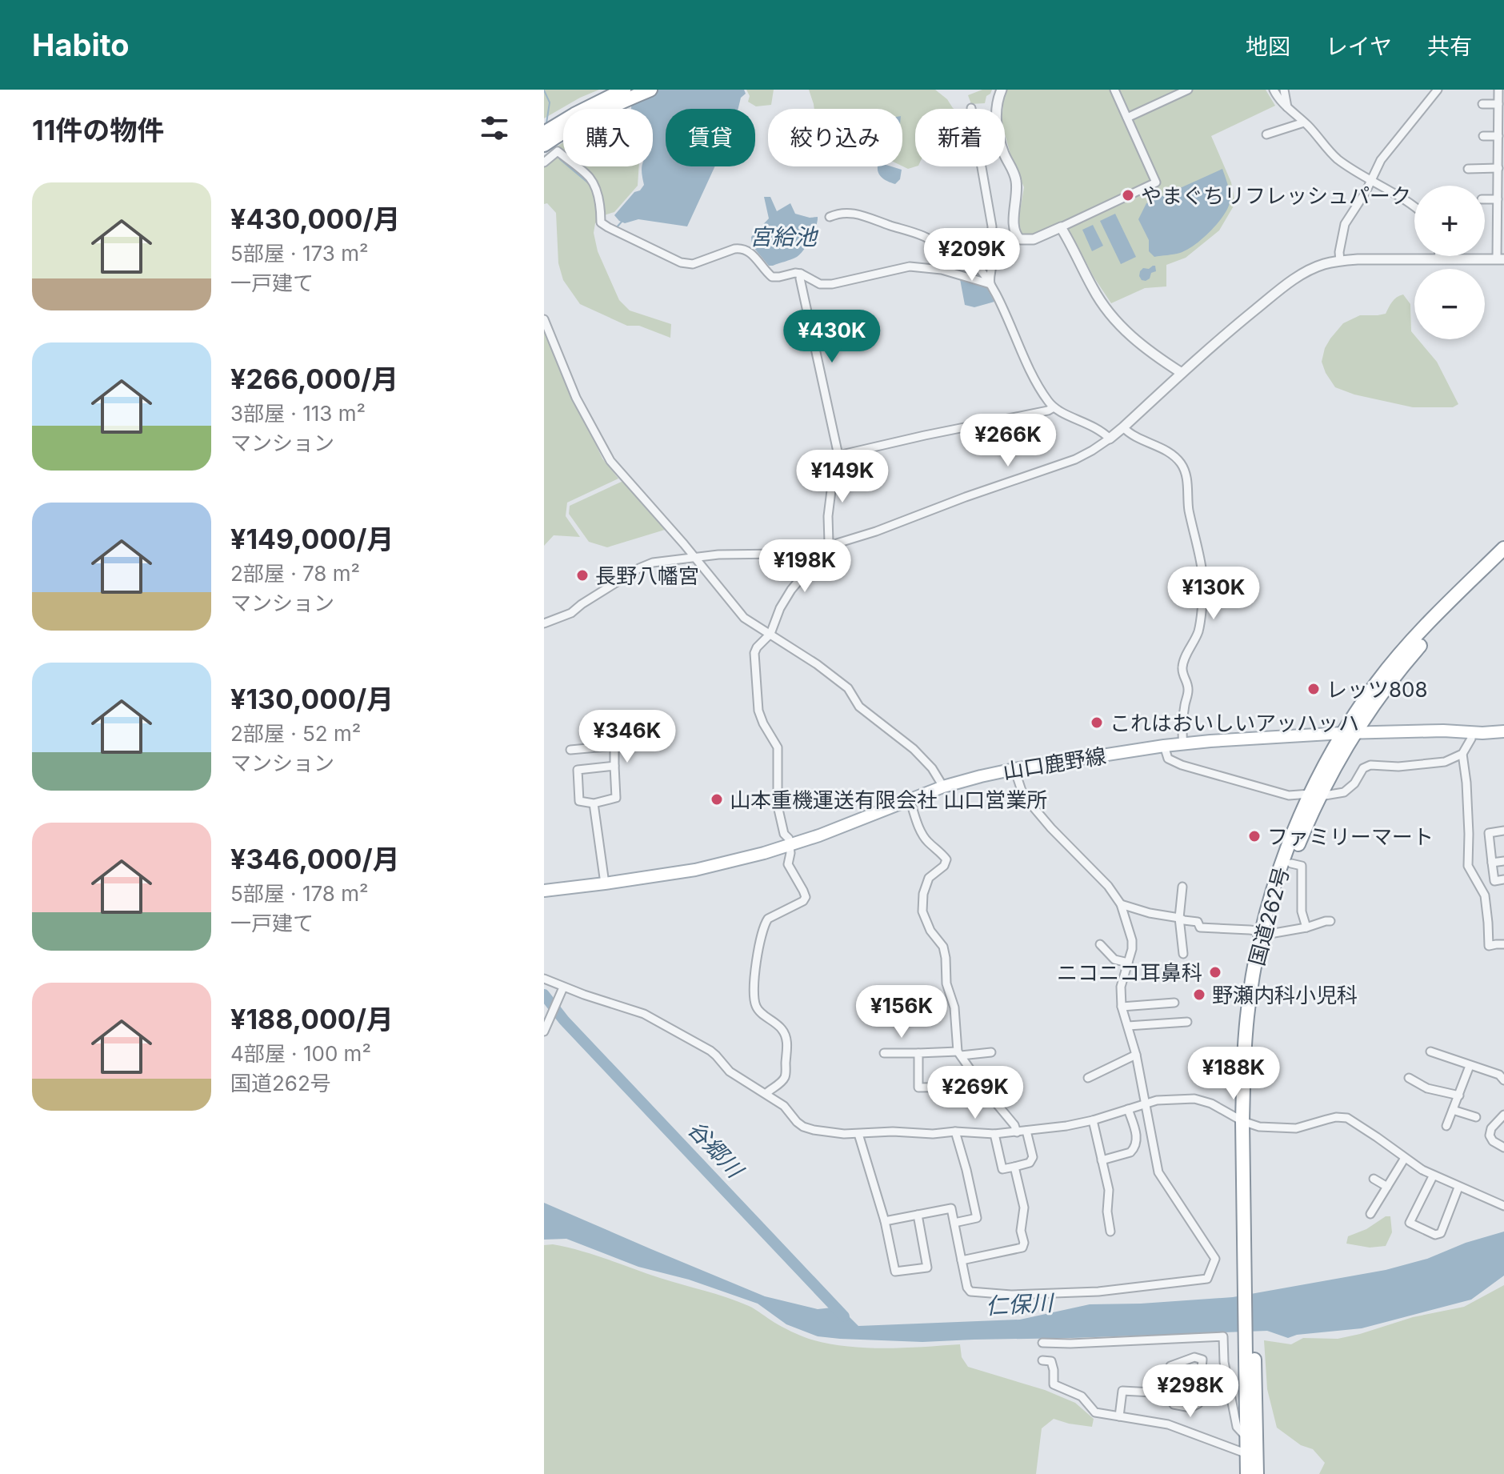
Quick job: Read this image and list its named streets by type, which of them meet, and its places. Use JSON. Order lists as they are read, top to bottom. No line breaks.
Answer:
{"streets":{"highway":["国道262号"],"main road":["山口鹿野線"]},"crossings":[["山口鹿野線","国道262号"]],"water":["宮給池","谷郷川","仁保川"],"places":["やまぐちリフレッシュパーク","長野八幡宮","レッツ808","これはおいしいアッハッハ","山本重機運送有限会社 山口営業所","ファミリーマート","ニコニコ耳鼻科","野瀬内科小児科"],"page":{"header":"Habito","nav":["地図","レイヤ","共有"],"heading":"11件の物件","chip":["購入","賃貸","絞り込み","新着"],"list":[{"name":"¥430,000/月","note":"5部屋 · 173 m² · 一戸建て"},{"name":"¥266,000/月","note":"3部屋 · 113 m² · マンション"},{"name":"¥149,000/月","note":"2部屋 · 78 m² · マンション"},{"name":"¥130,000/月","note":"2部屋 · 52 m² · マンション"},{"name":"¥346,000/月","note":"5部屋 · 178 m² · 一戸建て"},{"name":"¥188,000/月","note":"4部屋 · 100 m² · 国道262号"}],"map_buttons":["+","−"],"price":["¥209K","¥430K","¥266K","¥149K","¥198K","¥130K","¥346K","¥156K","¥188K","¥269K","¥298K"]}}
